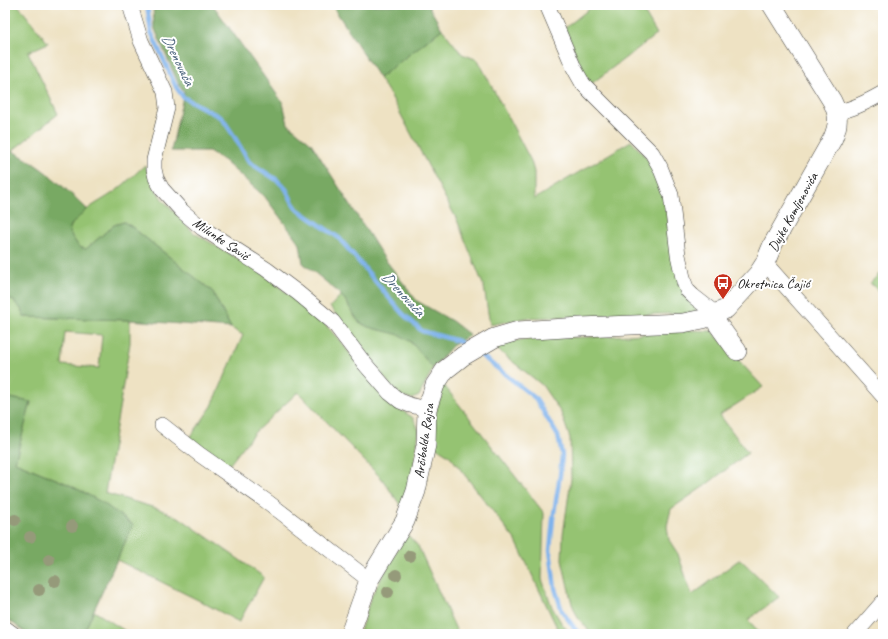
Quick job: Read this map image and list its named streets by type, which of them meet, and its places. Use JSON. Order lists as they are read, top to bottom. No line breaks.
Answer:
{"streets":{"street":["Dujke Komljenovića","Milunke Savić","Arčibalda Rajsa"]},"crossings":[["Dujke Komljenovića","Arčibalda Rajsa"],["Milunke Savić","Arčibalda Rajsa"]],"water":["Drenovača"],"places":{"bus stop":["Okretnica Čajić"]}}
